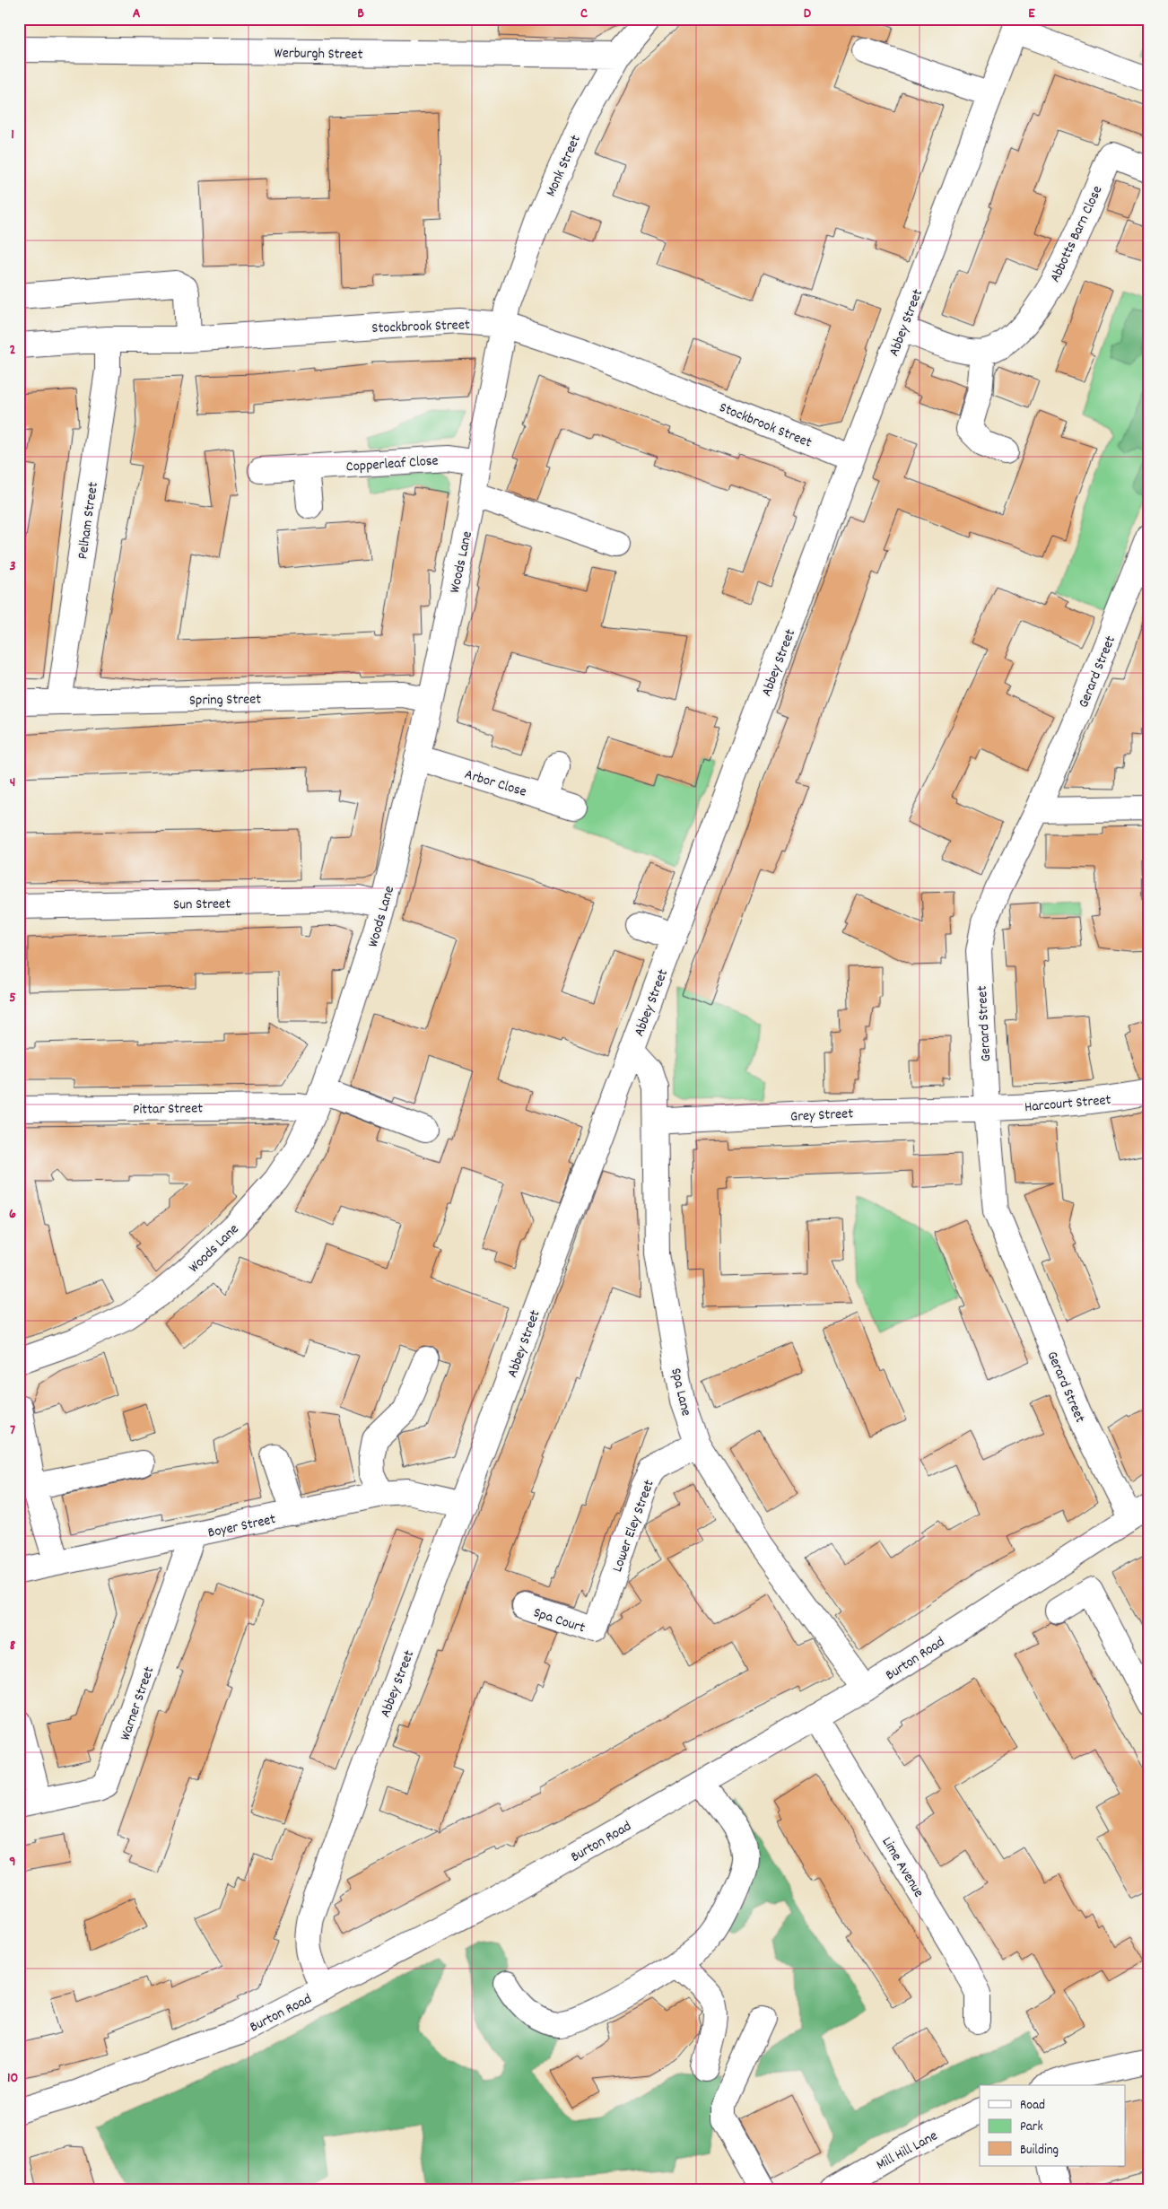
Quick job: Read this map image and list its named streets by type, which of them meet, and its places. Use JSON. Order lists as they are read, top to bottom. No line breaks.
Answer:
{"streets":{"street":["Werburgh Street","Monk Street","Abbotts Barn Close","Abbey Street","Stockbrook Street","Copperleaf Close","Pelham Street","Woods Lane","Gerard Street","Spring Street","Arbor Close","Sun Street","Harcourt Street","Pittar Street","Grey Street","Spa Lane","Boyer Street","Lower Eley Street","Spa Court","Burton Road","Warner Street","Lime Avenue","Mill Hill Lane"]},"crossings":[["Werburgh Street","Monk Street"],["Monk Street","Stockbrook Street"],["Monk Street","Woods Lane"],["Abbotts Barn Close","Abbey Street"],["Abbey Street","Stockbrook Street"],["Abbey Street","Spa Lane"],["Abbey Street","Boyer Street"],["Abbey Street","Burton Road"],["Stockbrook Street","Pelham Street"],["Stockbrook Street","Woods Lane"],["Copperleaf Close","Woods Lane"],["Pelham Street","Spring Street"],["Woods Lane","Spring Street"],["Woods Lane","Arbor Close"],["Woods Lane","Sun Street"],["Woods Lane","Pittar Street"],["Gerard Street","Harcourt Street"],["Gerard Street","Grey Street"],["Gerard Street","Burton Road"],["Harcourt Street","Grey Street"],["Grey Street","Spa Lane"],["Spa Lane","Lower Eley Street"],["Spa Lane","Burton Road"],["Boyer Street","Warner Street"],["Lower Eley Street","Spa Court"],["Burton Road","Lime Avenue"]],"legend":["Road","Park","Building"],"grid":{"columns":["A","B","C","D","E"],"rows":["1","2","3","4","5","6","7","8","9","10"]}}
